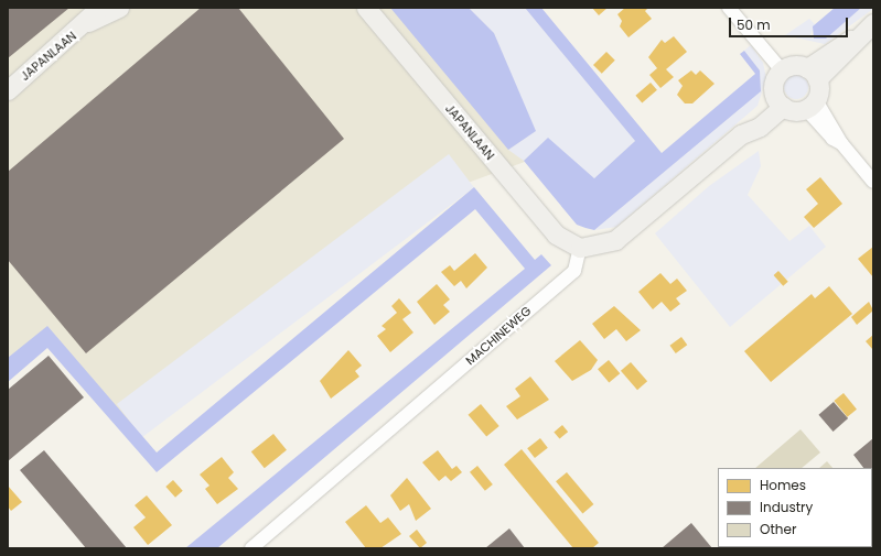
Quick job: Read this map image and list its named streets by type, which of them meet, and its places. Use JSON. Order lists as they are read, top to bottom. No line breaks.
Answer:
{"streets":{"street":["JAPANLAAN","MACHINEWEG"]},"crossings":[["JAPANLAAN","MACHINEWEG"]],"legend":["Homes","Industry","Other"],"scale_bar":"50 m"}
